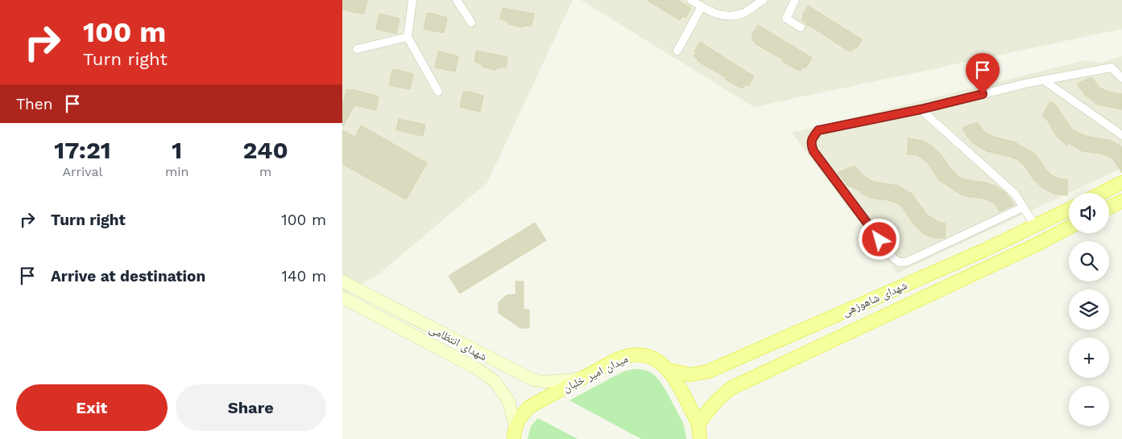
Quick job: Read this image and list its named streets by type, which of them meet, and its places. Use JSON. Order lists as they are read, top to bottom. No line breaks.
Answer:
{"streets":{"main road":["شهدای شاهوزهی","شهدای انتظامی","میدان امیر خلبان"]},"crossings":[["شهدای شاهوزهی","میدان امیر خلبان"],["شهدای انتظامی","میدان امیر خلبان"]],"page":{"turn":["100 m","Turn right"],"then":"Then","eta":["17:21","Arrival","1","min","240","m"],"list":[{"name":"Turn right","value":"100 m"},{"name":"Arrive at destination","value":"140 m"}],"map_buttons":["+","−"],"buttons":["Exit","Share"]}}
